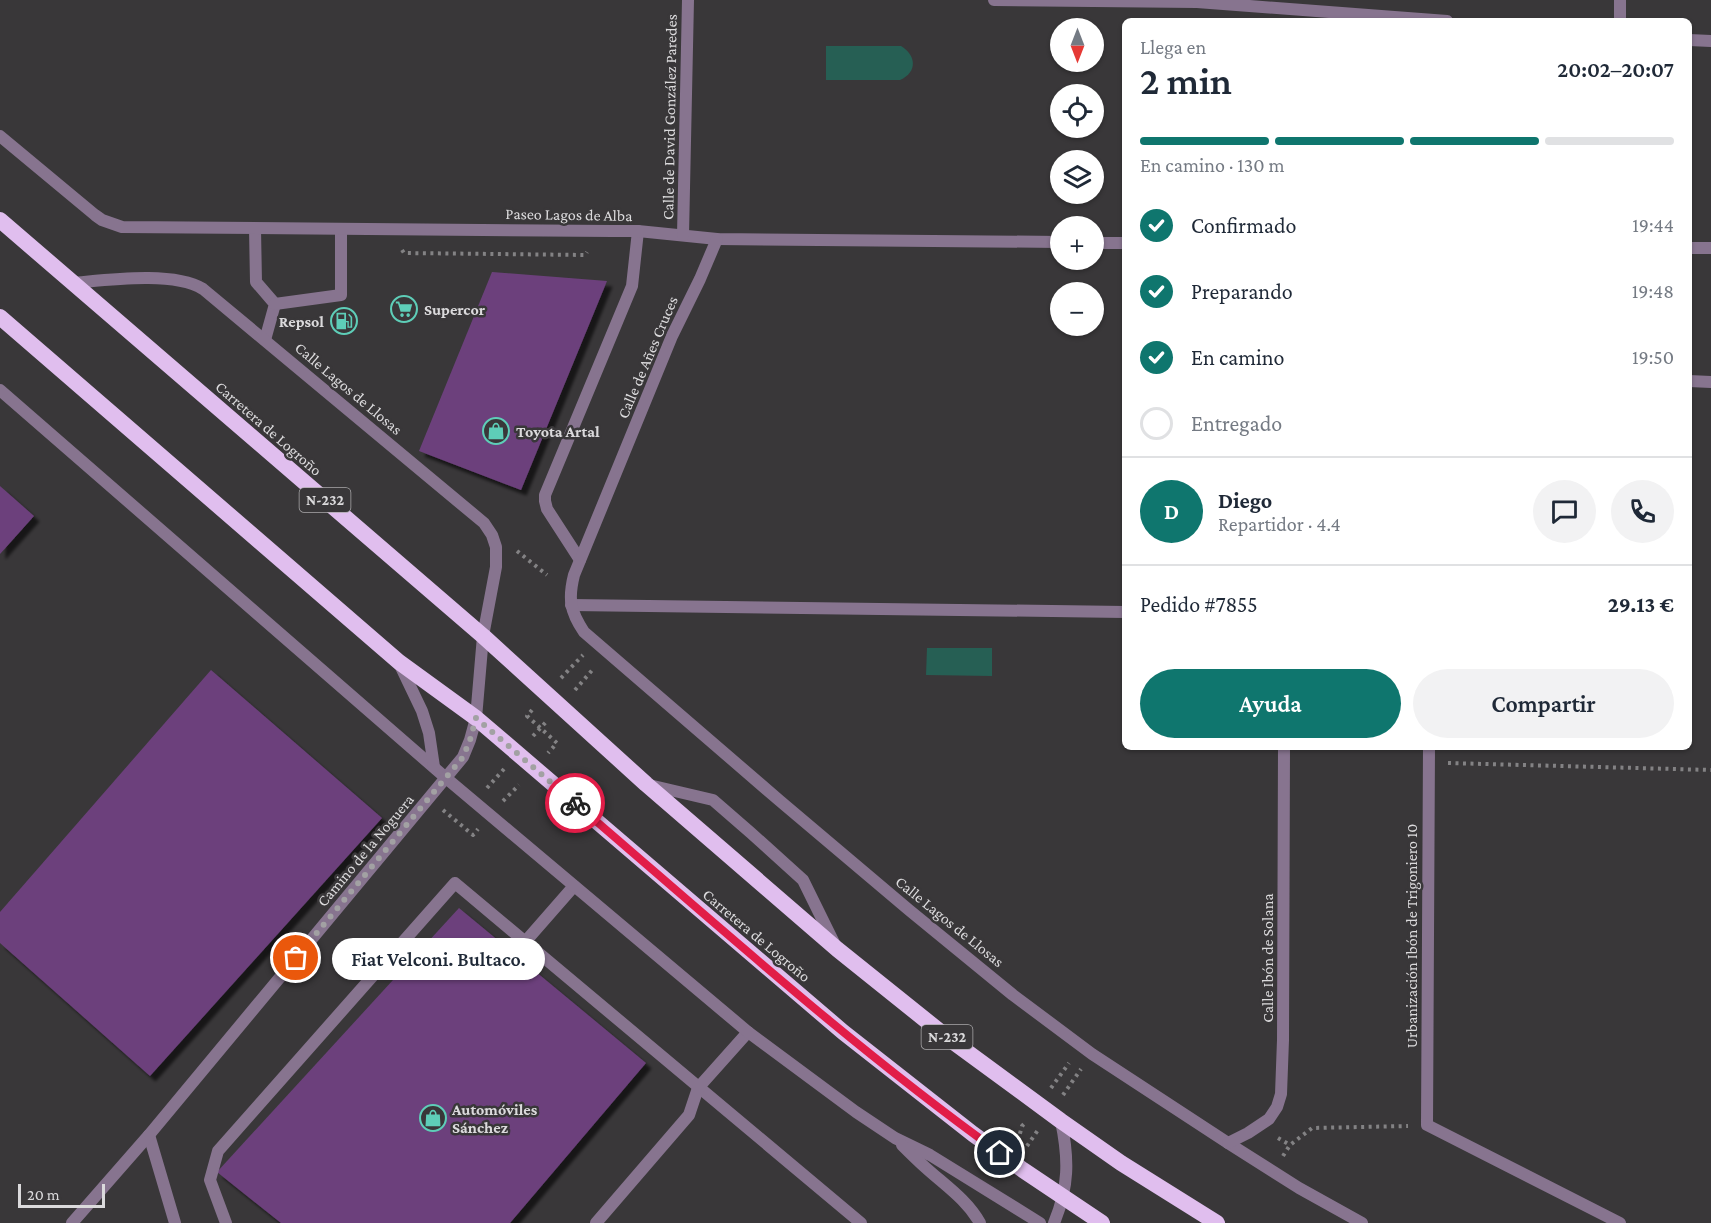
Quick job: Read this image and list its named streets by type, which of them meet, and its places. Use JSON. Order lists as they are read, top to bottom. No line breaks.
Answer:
{"streets":{"highway":["Carretera de Logroño","N-232"],"street":["Calle de David González Paredes","Paseo Lagos de Alba","Calle de Añes Cruces","Calle Lagos de Llosas","Camino de la Noguera","Urbanización Ibón de Trigoniero 10","Calle Ibón de Solana"]},"crossings":[["Calle de David González Paredes","Paseo Lagos de Alba"],["Paseo Lagos de Alba","Calle de Añes Cruces"],["Calle de Añes Cruces","Calle Lagos de Llosas"],["Calle Lagos de Llosas","Carretera de Logroño"],["Calle Lagos de Llosas","Calle Ibón de Solana"],["Carretera de Logroño","Camino de la Noguera"]],"places":{"supermarket":["Supercor"],"fuel station":["Repsol"],"shop":["Toyota Artal","Automóviles Sánchez"],"other":["Fiat Velconi. Bultaco."]},"scale_bar":"20 m","north":"bottom","page":{"map_buttons":["+","−"],"heading":["2 min","Llega en","20:02–20:07"],"panel":["Diego","Repartidor · 4.4","Pedido #7855","29.13 €"],"bar":"En camino · 130 m","list":[["Confirmado","19:44"],["Preparando","19:48"],["En camino","19:50"],"Entregado"],"round":"D","buttons":["Ayuda","Compartir"],"bubble":"Fiat Velconi. Bultaco.","scale":"20 m"}}
